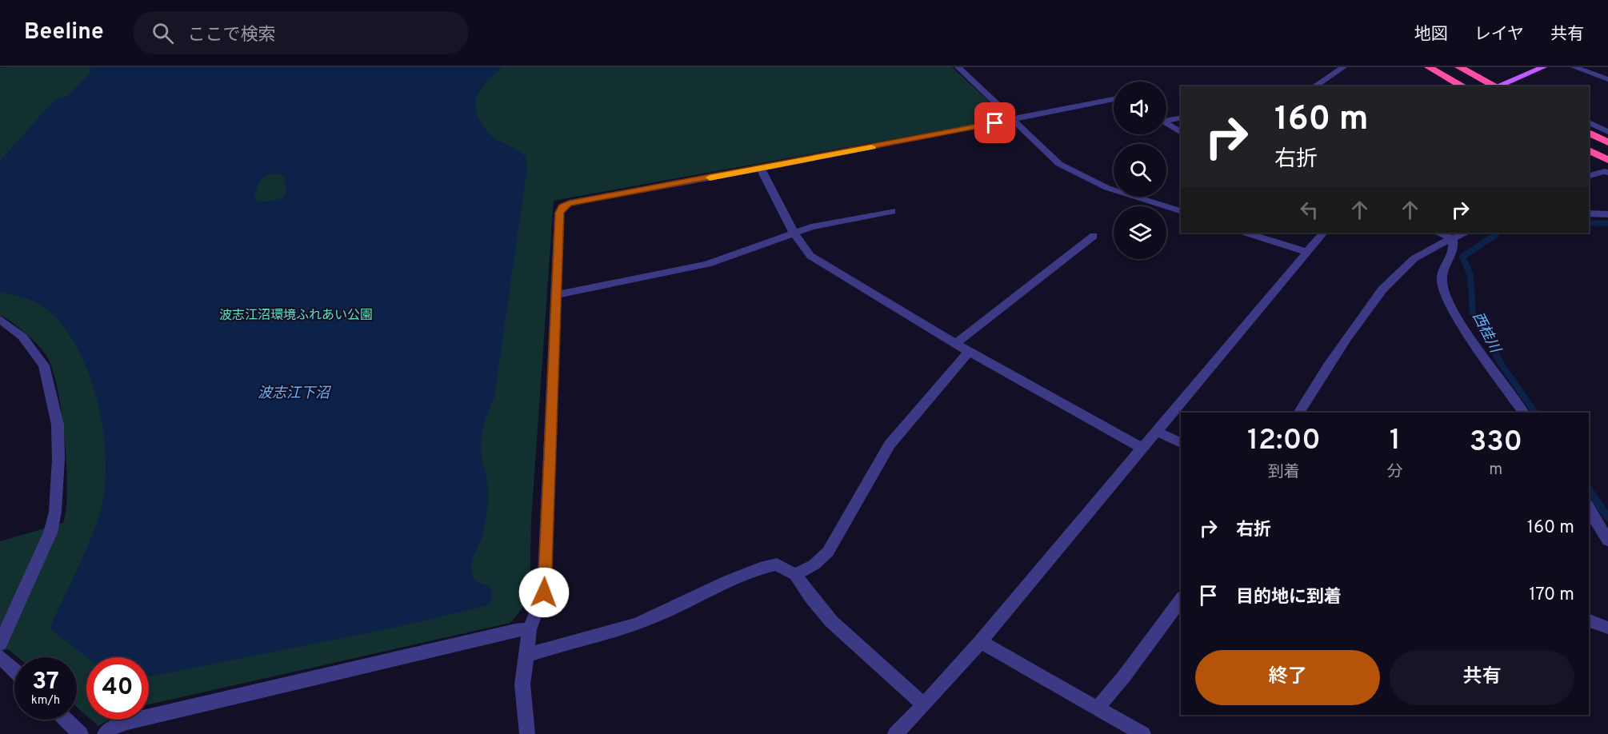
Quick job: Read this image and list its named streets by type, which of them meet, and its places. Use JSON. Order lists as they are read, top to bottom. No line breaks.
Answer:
{"water":["西桂川","波志江下沼"],"parks":["波志江沼環境ふれあい公園"],"page":{"header":"Beeline","search":"ここで検索","nav":["地図","レイヤ","共有"],"turn":["160 m","右折"],"eta":["12:00","到着","1","分","330","m"],"list":[{"name":"右折","value":"160 m"},{"name":"目的地に到着","value":"170 m"}],"buttons":["終了","共有"],"speed":"37 km/h","limit":"40"}}
